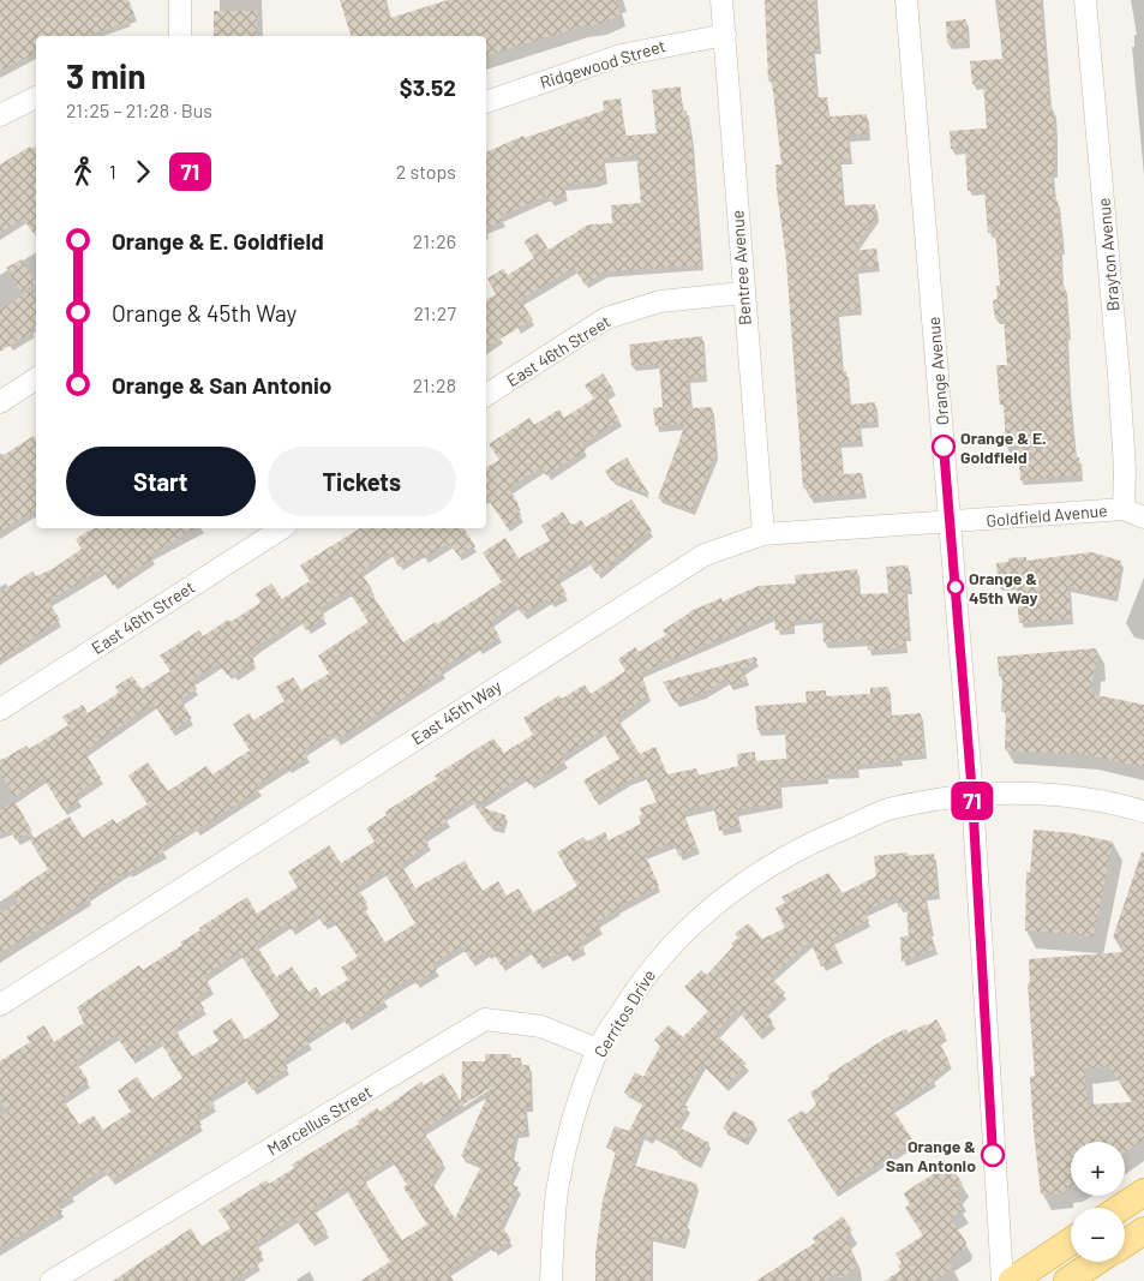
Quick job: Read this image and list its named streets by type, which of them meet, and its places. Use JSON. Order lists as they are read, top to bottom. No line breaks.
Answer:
{"streets":{"street":["Ridgewood Street","Brayton Avenue","Bentree Avenue","East 46th Street","Orange Avenue","Goldfield Avenue","East 45th Way","Cerritos Drive","Marcellus Street"]},"crossings":[["Ridgewood Street","Bentree Avenue"],["Brayton Avenue","Goldfield Avenue"],["Bentree Avenue","East 46th Street"],["Bentree Avenue","East 45th Way"],["Orange Avenue","Goldfield Avenue"],["Orange Avenue","East 45th Way"],["Orange Avenue","Cerritos Drive"],["Goldfield Avenue","East 45th Way"],["Cerritos Drive","Marcellus Street"]],"places":["Orange & E. Goldfield","Orange & 45th Way","Orange & San Antonio"],"lines":["bus line 71"],"page":{"on_map":"71","heading":["3 min","21:25 – 21:28 · Bus","$3.52"],"legs":["1","71","2 stops"],"list":[{"name":"Orange & E. Goldfield","value":"21:26"},{"name":"Orange & 45th Way","value":"21:27"},{"name":"Orange & San Antonio","value":"21:28"}],"buttons":["Start","Tickets"],"map_buttons":["+","−"]}}
